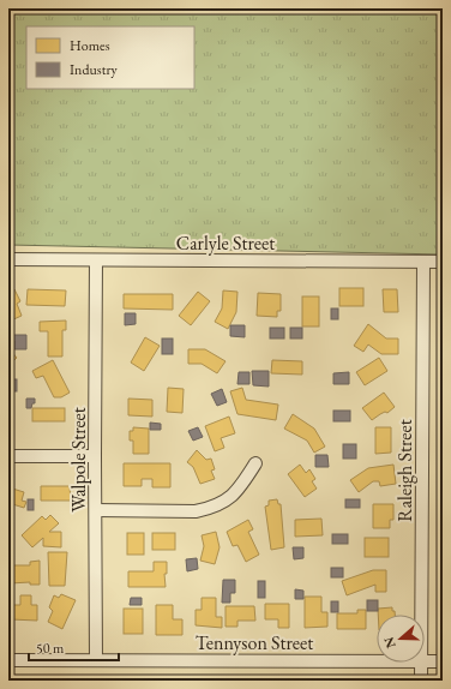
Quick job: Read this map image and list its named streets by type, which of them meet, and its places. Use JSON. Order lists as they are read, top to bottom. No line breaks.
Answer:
{"streets":{"street":["Carlyle Street","Walpole Street","Raleigh Street","Tennyson Street"]},"crossings":[["Carlyle Street","Walpole Street"],["Carlyle Street","Raleigh Street"],["Walpole Street","Tennyson Street"]],"legend":["Homes","Industry"],"scale_bar":"50 m","north":"left"}
